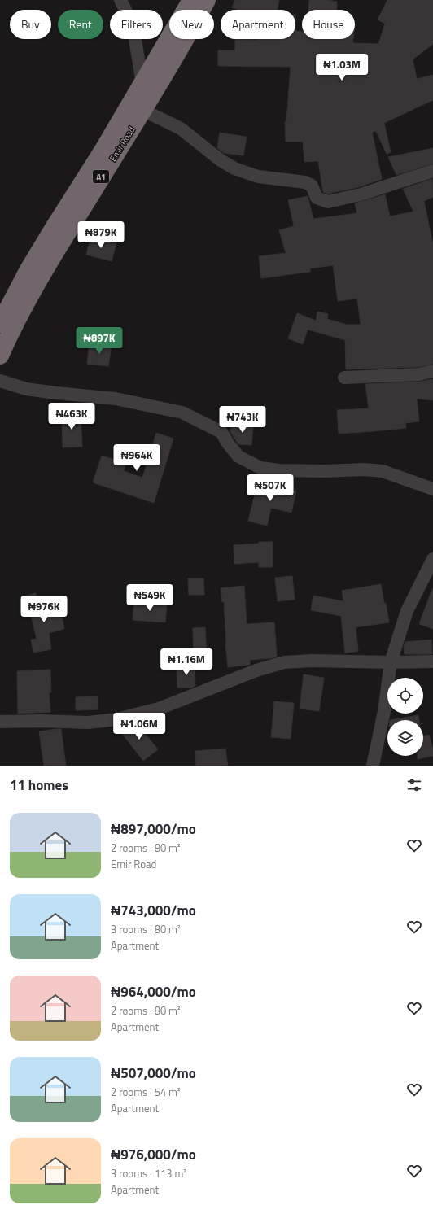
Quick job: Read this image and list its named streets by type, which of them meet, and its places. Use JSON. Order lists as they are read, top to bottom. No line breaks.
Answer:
{"streets":{"highway":["Emir Road","A1"]},"page":{"chip":["Buy","Rent","Filters","New","Apartment","House"],"price":["₦1.03M","₦879K","₦897K","₦463K","₦743K","₦964K","₦507K","₦549K","₦976K","₦1.16M","₦1.06M"],"heading":"11 homes","list":[{"name":"₦897,000/mo","note":"2 rooms · 80 m² · Emir Road"},{"name":"₦743,000/mo","note":"3 rooms · 80 m² · Apartment"},{"name":"₦964,000/mo","note":"2 rooms · 80 m² · Apartment"},{"name":"₦507,000/mo","note":"2 rooms · 54 m² · Apartment"},{"name":"₦976,000/mo","note":"3 rooms · 113 m² · Apartment"}]}}
